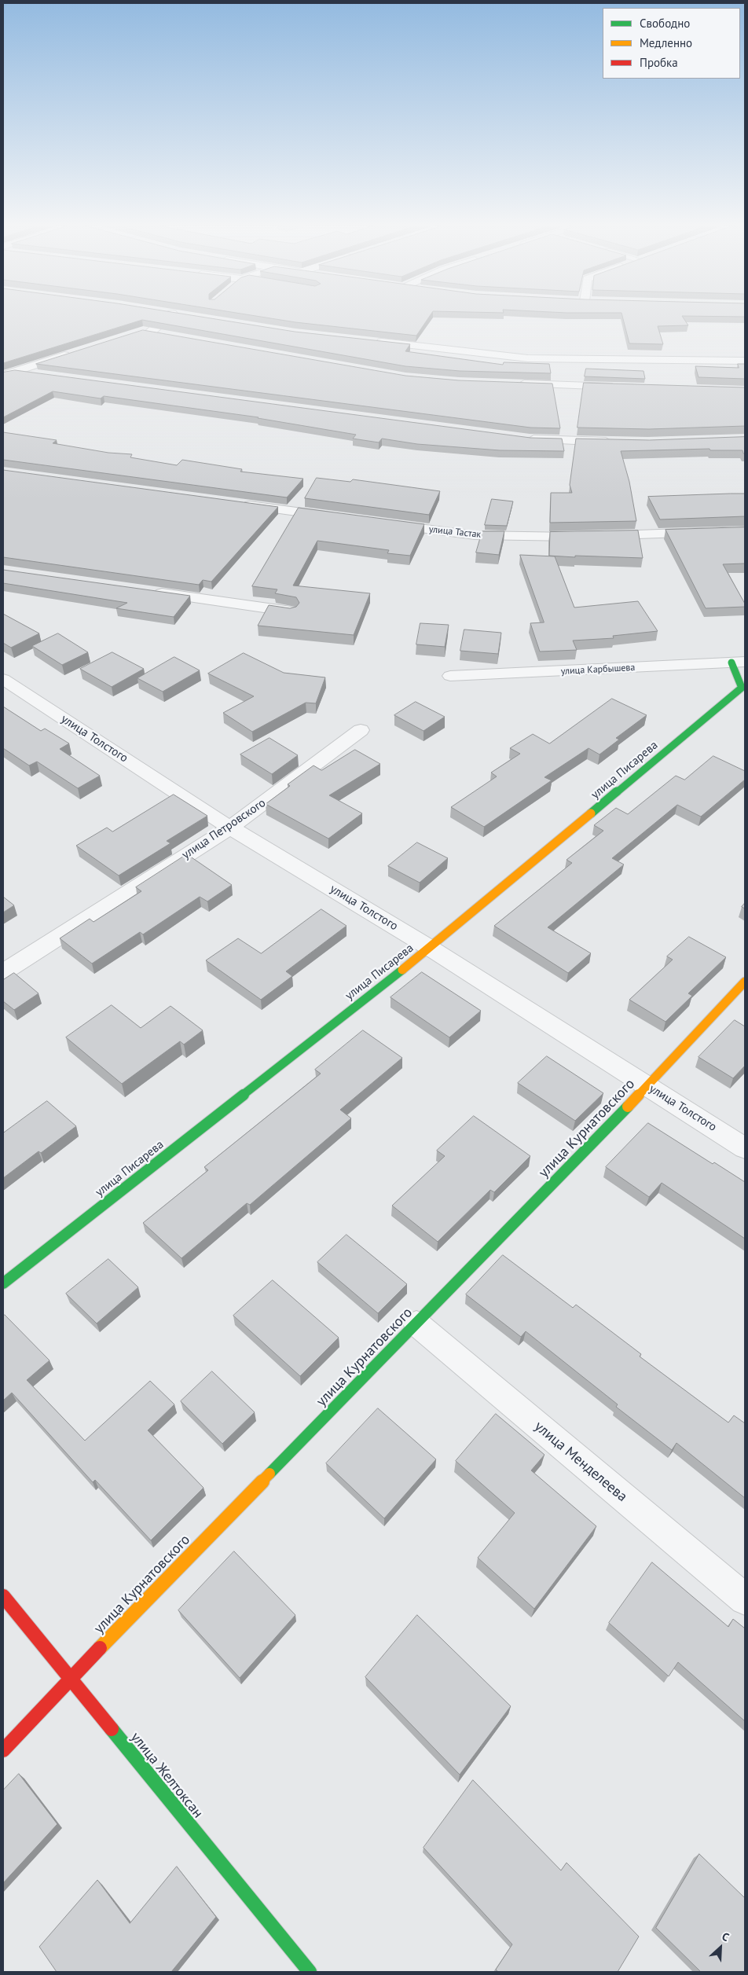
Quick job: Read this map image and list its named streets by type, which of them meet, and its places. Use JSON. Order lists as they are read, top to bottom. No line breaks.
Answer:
{"streets":{"street":["улица Тастак","улица Карбышева","улица Толстого","улица Писарева","улица Петровского","улица Курнатовского","улица Менделеева","улица Желтоксан"]},"crossings":[["улица Карбышева","улица Писарева"],["улица Толстого","улица Писарева"],["улица Толстого","улица Петровского"],["улица Толстого","улица Курнатовского"],["улица Курнатовского","улица Менделеева"],["улица Курнатовского","улица Желтоксан"]],"legend":["Свободно","Медленно","Пробка"],"north":"top right"}
